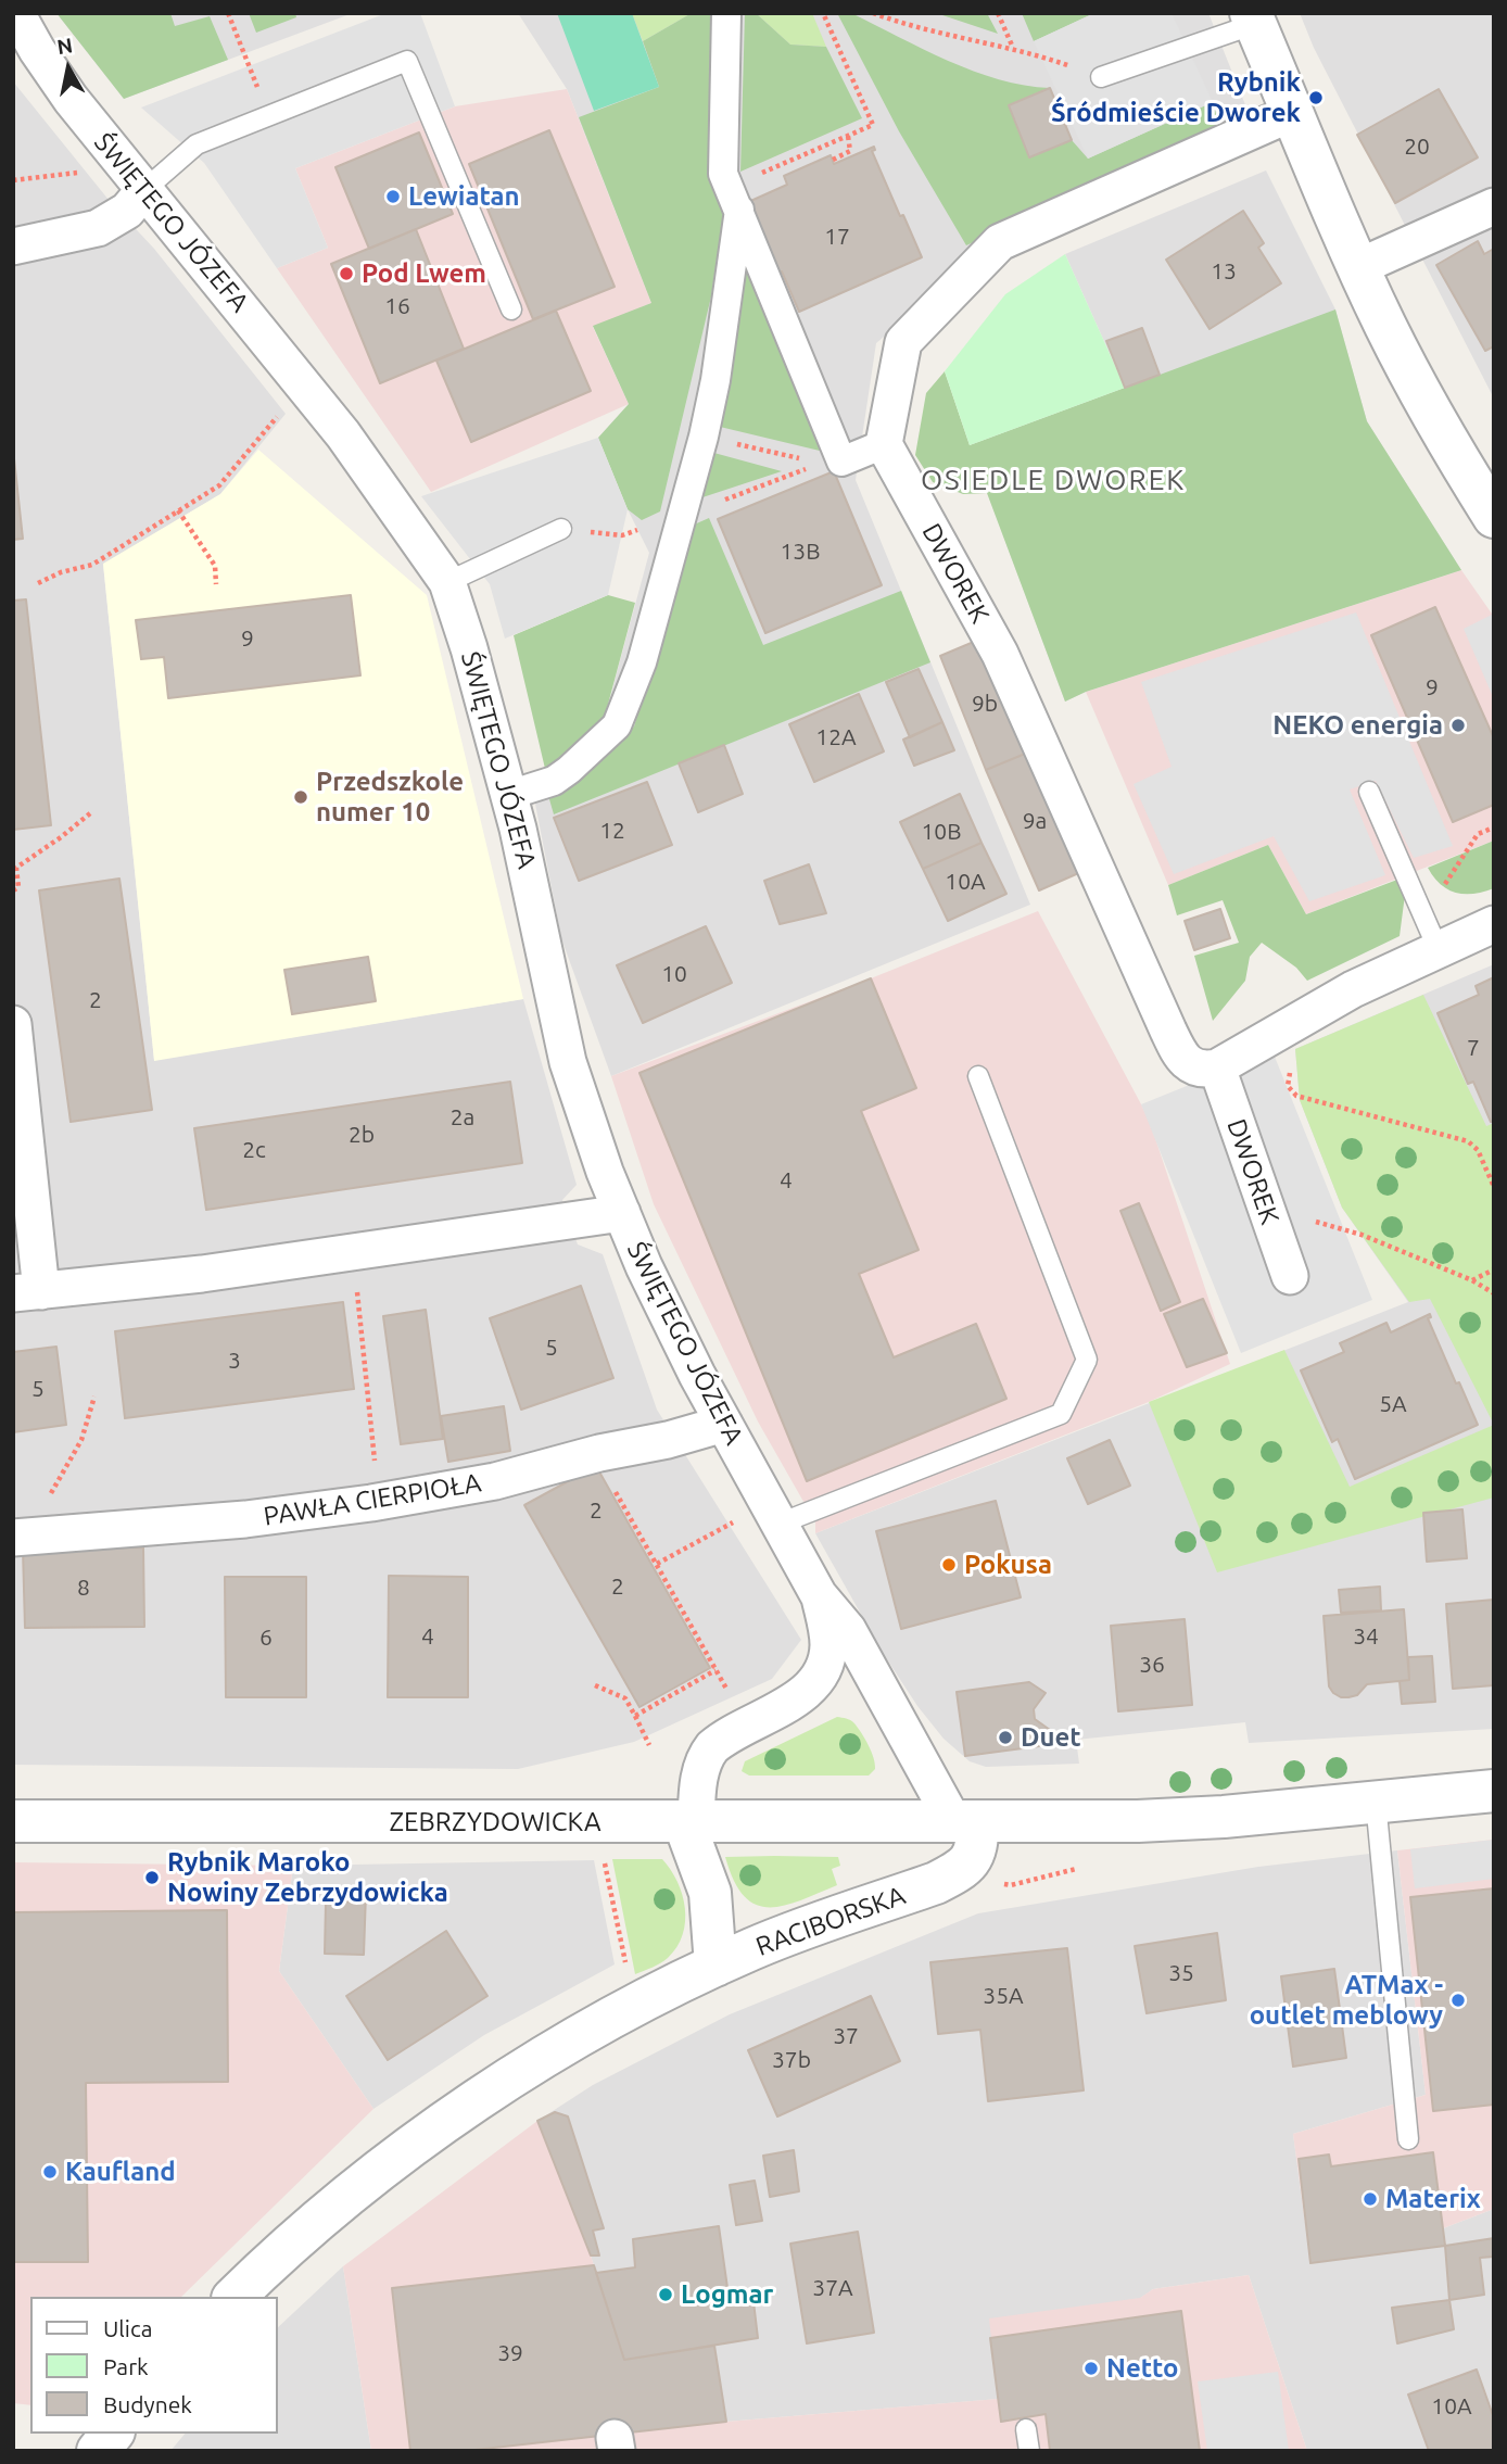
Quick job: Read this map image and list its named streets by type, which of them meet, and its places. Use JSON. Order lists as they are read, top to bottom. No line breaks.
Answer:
{"streets":{"street":["ŚWIĘTEGO JÓZEFA","DWOREK","PAWŁA CIERPIOŁA","ZEBRZYDOWICKA","RACIBORSKA"]},"crossings":[["ŚWIĘTEGO JÓZEFA","PAWŁA CIERPIOŁA"],["ŚWIĘTEGO JÓZEFA","ZEBRZYDOWICKA"],["ŚWIĘTEGO JÓZEFA","RACIBORSKA"],["ZEBRZYDOWICKA","RACIBORSKA"]],"districts":["OSIEDLE DWOREK"],"places":["Rybnik Śródmieście Dworek","Lewiatan","Pod Lwem","NEKO energia","Przedszkole numer 10","Pokusa","Duet","Rybnik Maroko Nowiny Zebrzydowicka","ATMax - outlet meblowy","Kaufland","Materix","Logmar","Netto"],"house_numbers":["20","17","13","16","13B","9","9","9b","12A","9a","12","10B","10A","10","2","7","2a","2b","2c","4","5","3","5","5A","2","2","8","4","34","6","36","35","35A","37","37b","37A","39","10A"],"legend":["Ulica","Park","Budynek"],"north":"top"}
